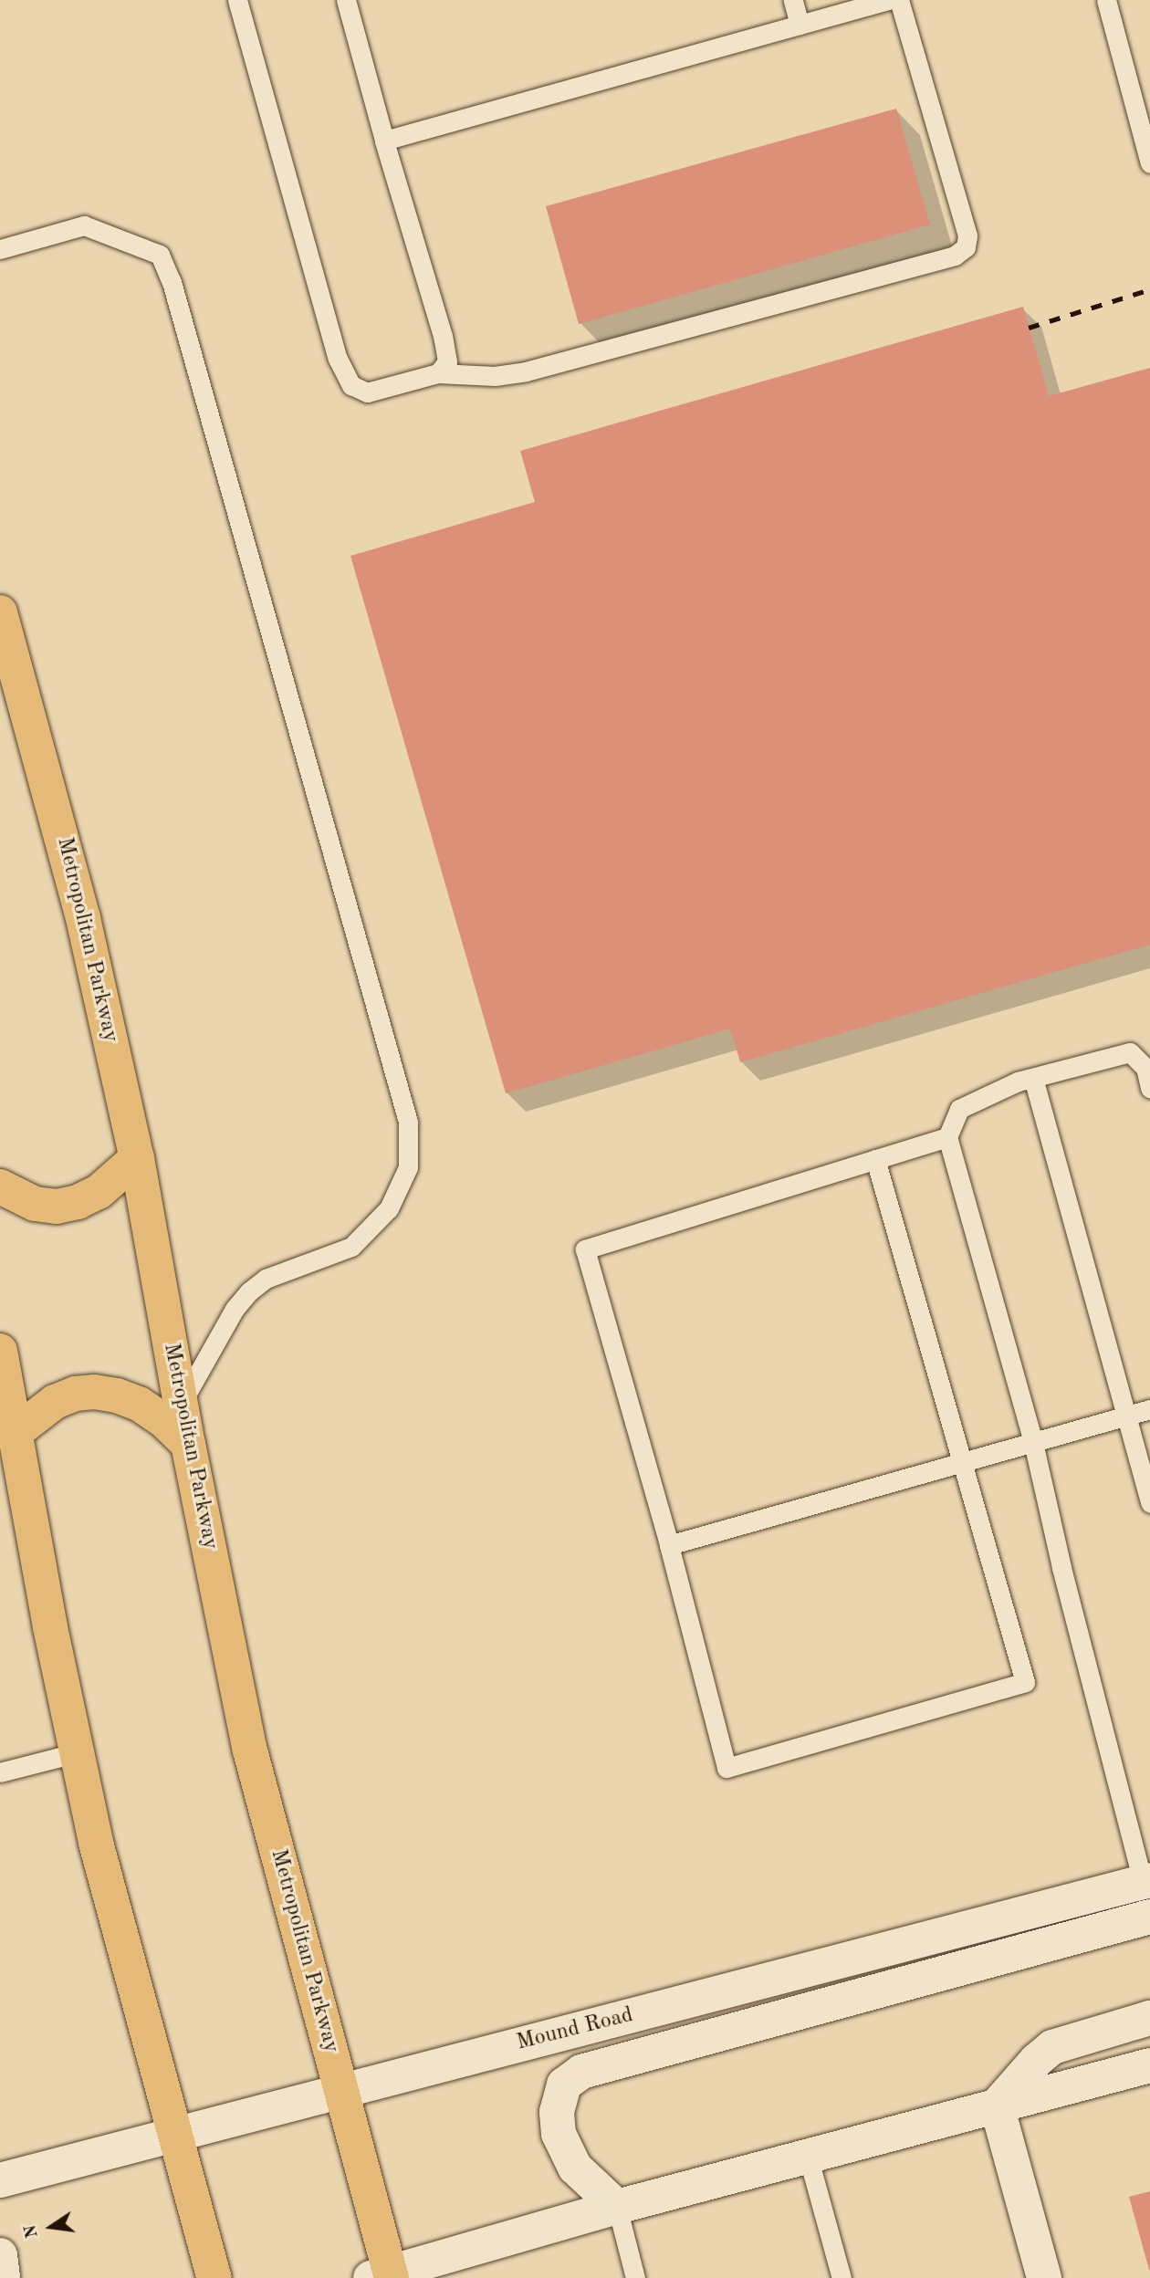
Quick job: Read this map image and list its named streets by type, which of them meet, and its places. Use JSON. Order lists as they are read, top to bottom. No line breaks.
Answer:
{"streets":{"main road":["Metropolitan Parkway","Mound Road"]},"crossings":[["Metropolitan Parkway","Mound Road"]],"north":"left"}
